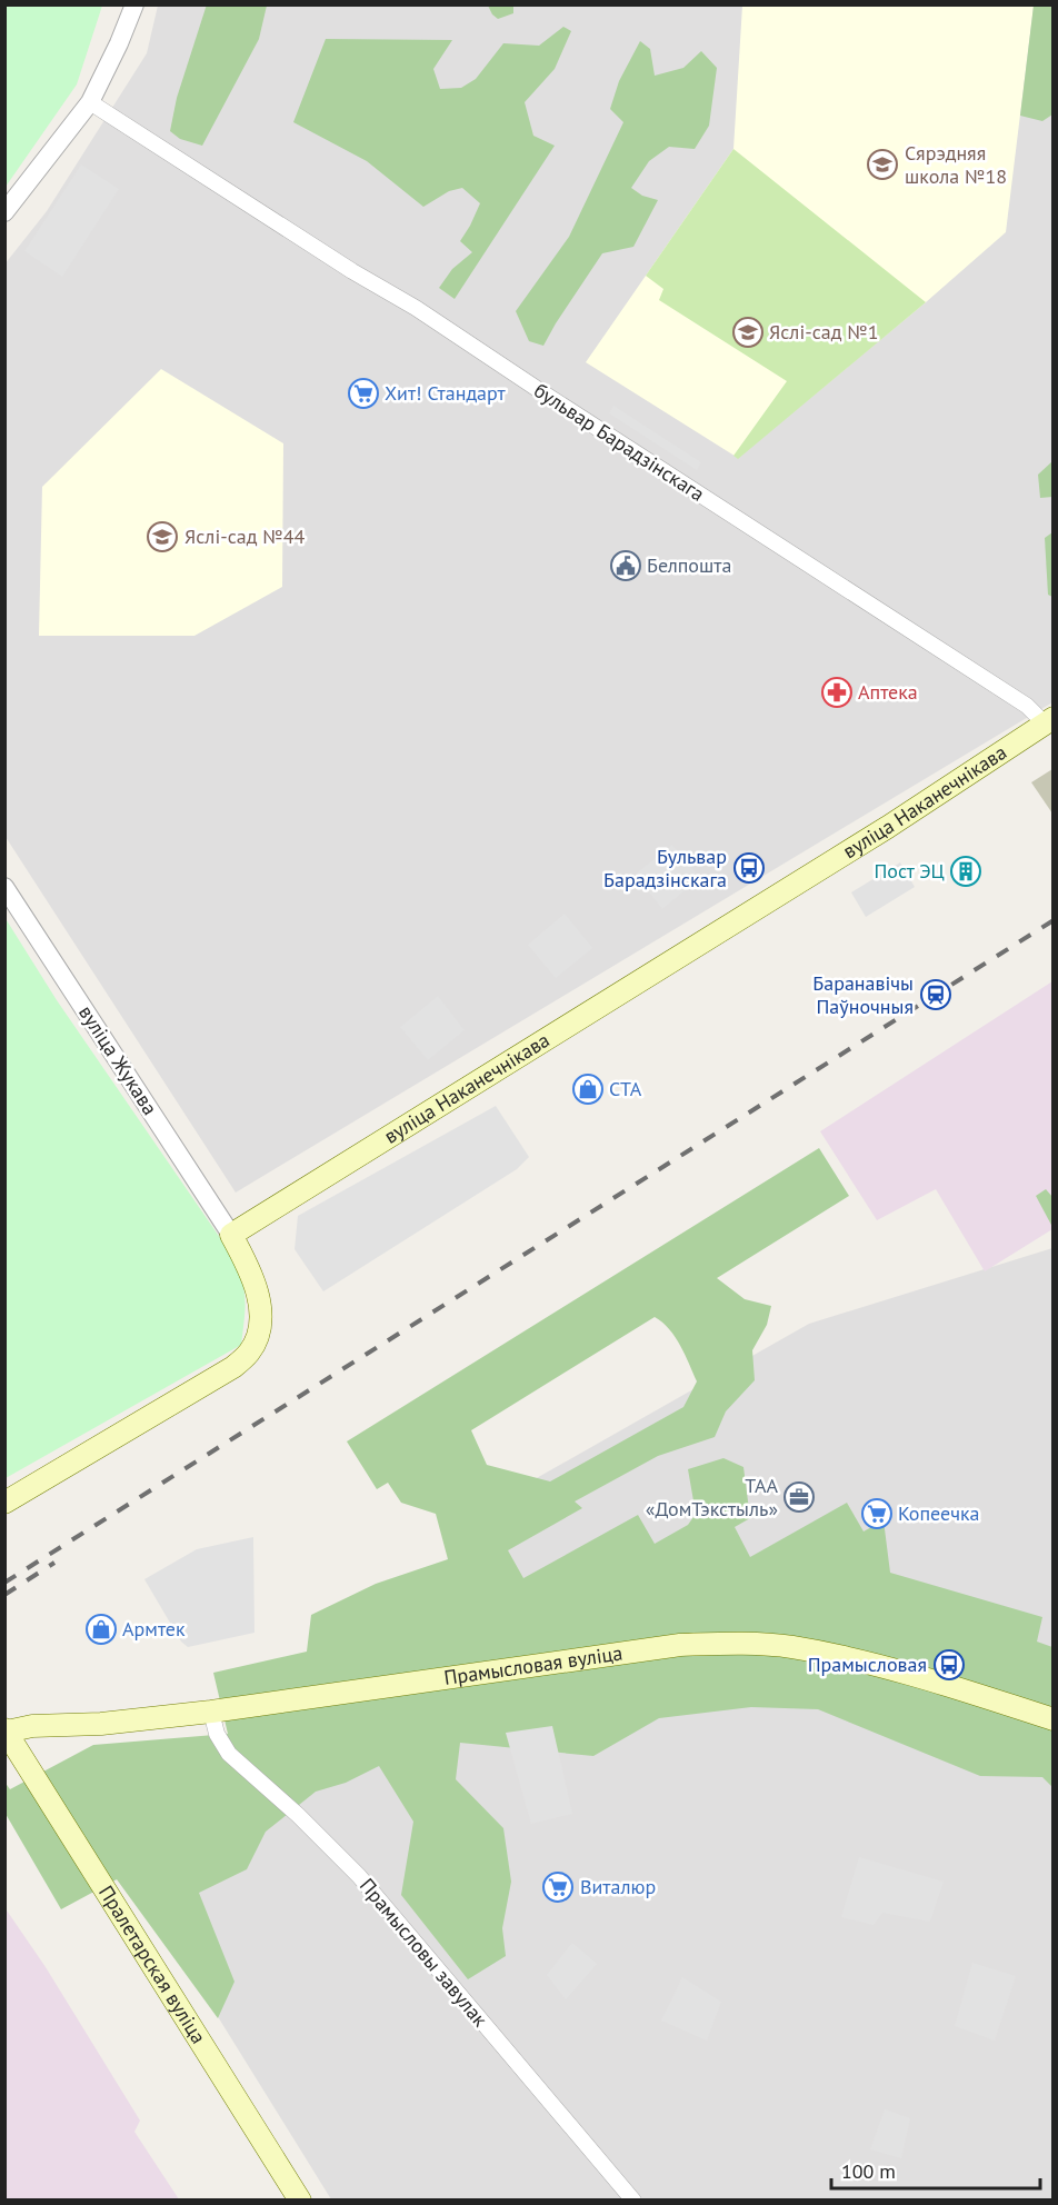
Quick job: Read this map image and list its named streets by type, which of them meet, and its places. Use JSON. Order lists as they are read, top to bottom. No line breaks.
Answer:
{"streets":{"main road":["вуліца Наканечнікава","Прамысловая вуліца","Пралетарская вуліца"],"street":["бульвар Барадзінскага","вуліца Жукава","Прамысловы завулак"]},"crossings":[["бульвар Барадзінскага","вуліца Наканечнікава"],["вуліца Наканечнікава","вуліца Жукава"],["Прамысловая вуліца","Прамысловы завулак"],["Прамысловая вуліца","Пралетарская вуліца"]],"places":{"school or university":["Сярэдняя школа №18","Яслі-сад №1","Яслі-сад №44"],"supermarket":["Хит! Стандарт","Копеечка","Виталюр"],"public building":["Белпошта"],"pharmacy":["Аптека"],"bus stop":["Бульвар Барадзінскага","Прамысловая"],"building":["Пост ЭЦ"],"station":["Баранавічы Паўночныя"],"shop":["СТА","Армтек"],"office":["ТАА «ДомТэкстыль»"]},"scale_bar":"100 m"}
